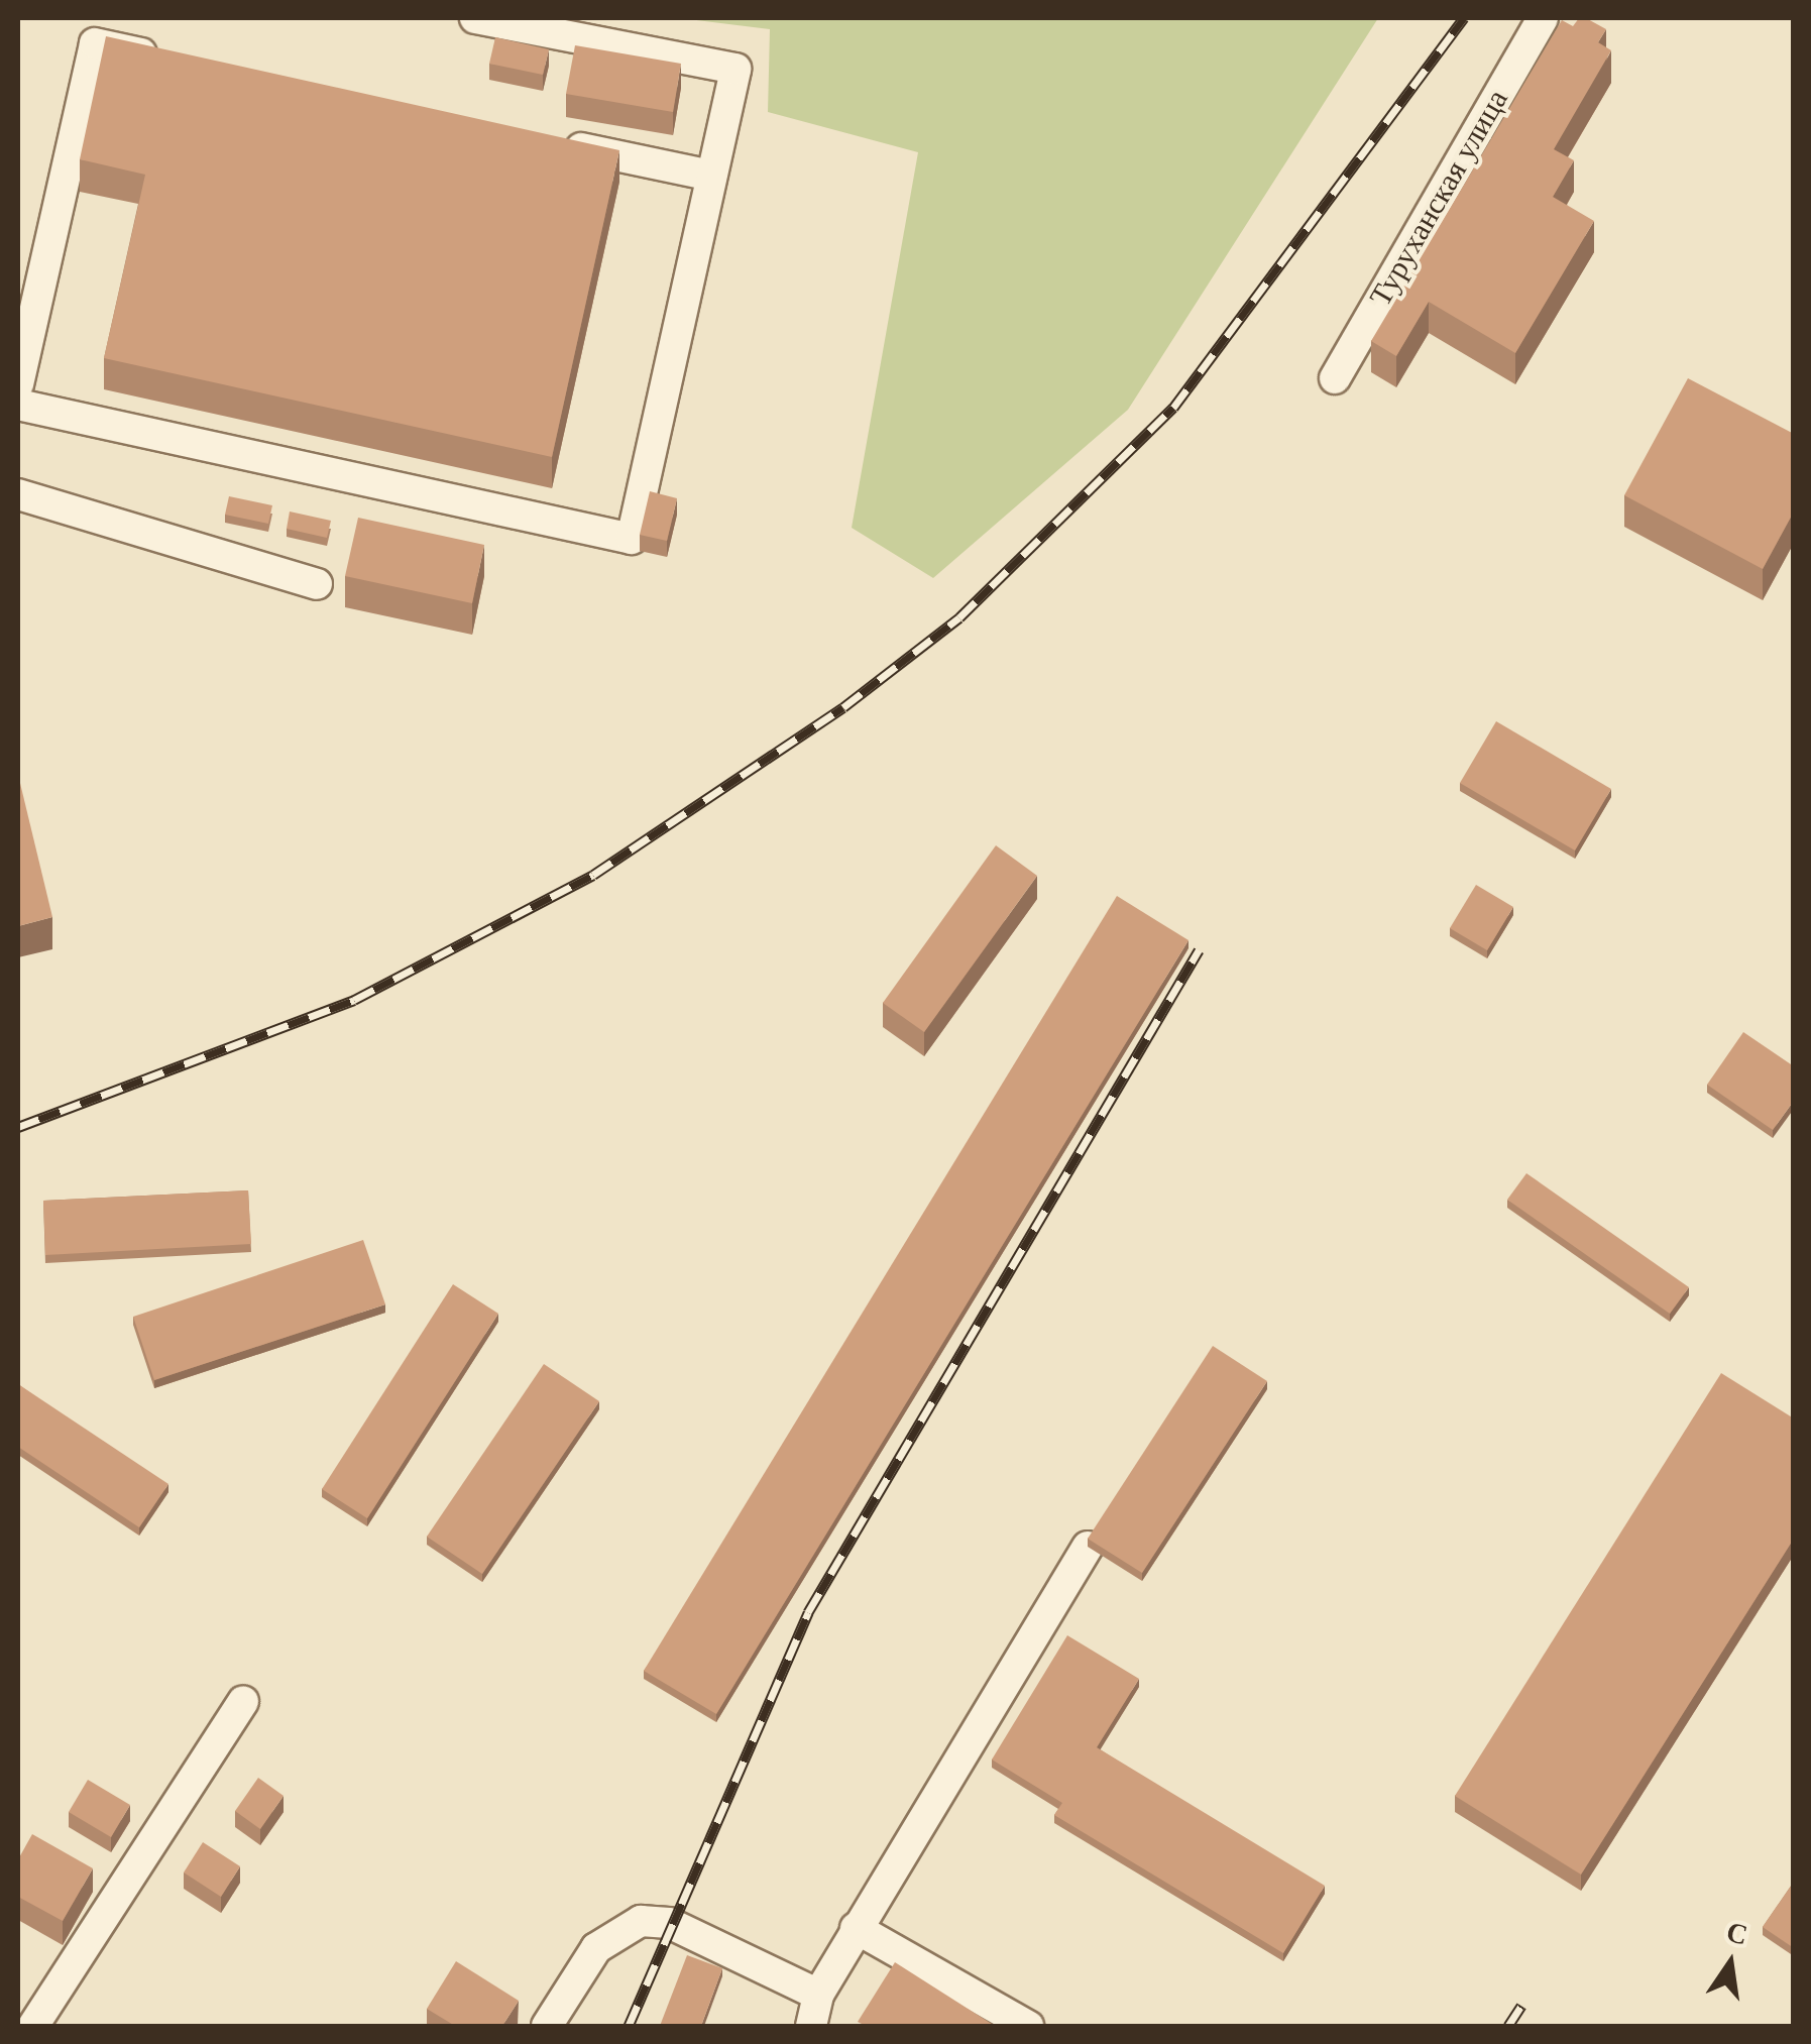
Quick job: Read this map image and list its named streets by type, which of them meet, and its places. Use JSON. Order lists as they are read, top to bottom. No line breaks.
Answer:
{"streets":{"street":["Туруханская улица"]},"north":"top"}
